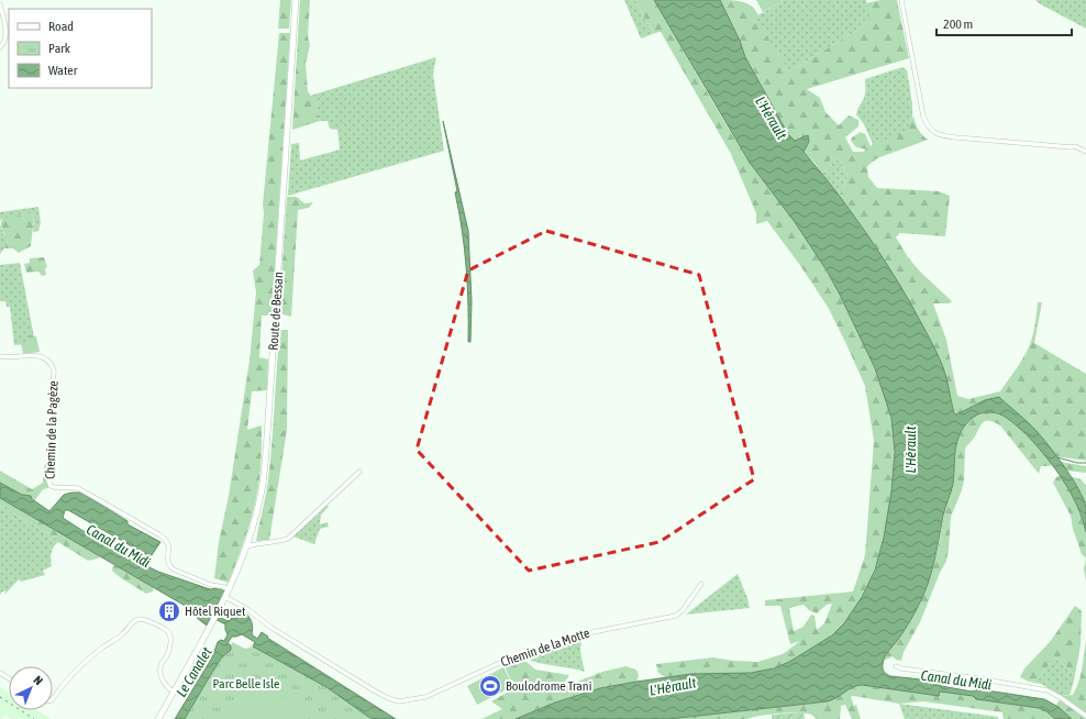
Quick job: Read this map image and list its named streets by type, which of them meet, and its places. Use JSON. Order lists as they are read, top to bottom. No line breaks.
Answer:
{"streets":{"main road":["Route de Bessan"],"street":["Chemin de la Pagèze","Chemin de la Motte"]},"crossings":[["Route de Bessan","Chemin de la Pagèze"],["Route de Bessan","Chemin de la Motte"]],"water":["L'Hérault","Canal du Midi","Le Canalet"],"parks":["Parc Belle Isle"],"places":{"building":["Hôtel Riquet"],"sports":["Boulodrome Trani"]},"legend":["Road","Park","Water"],"scale_bar":"200 m","north":"top right"}
